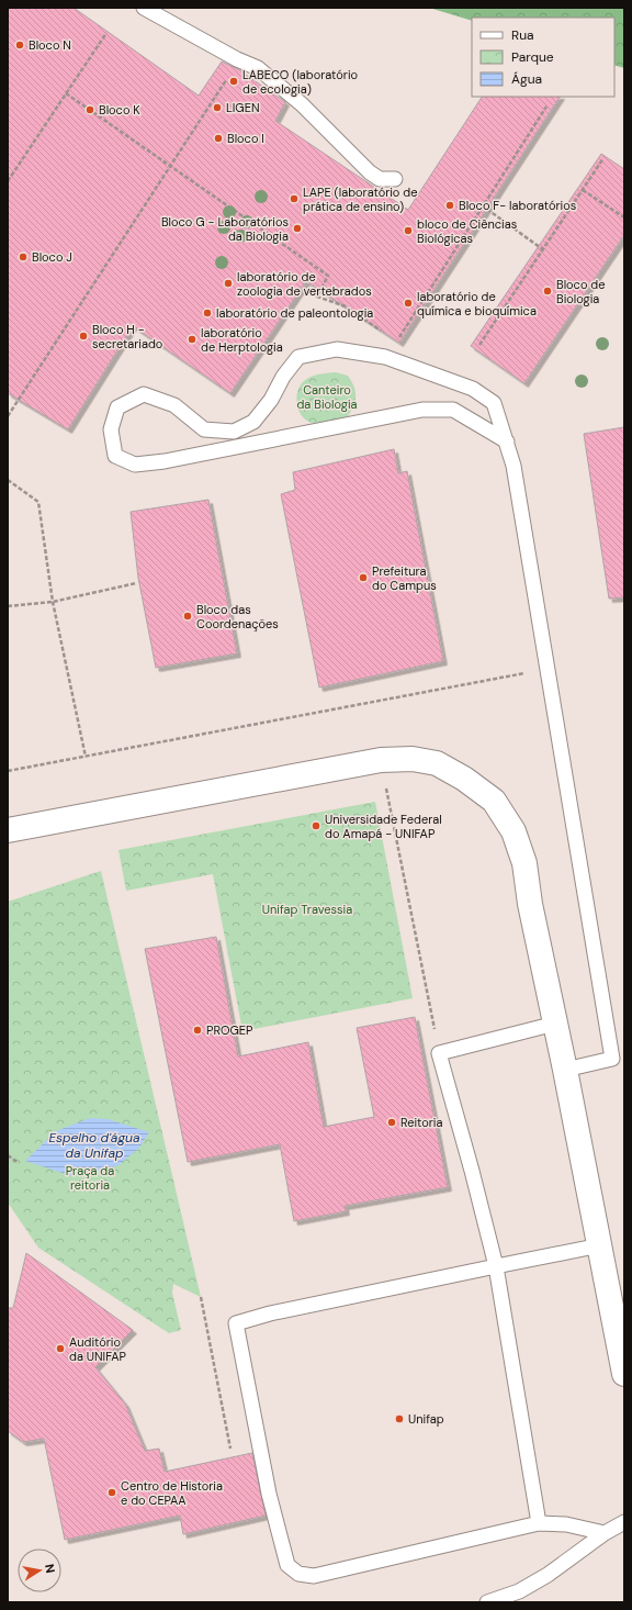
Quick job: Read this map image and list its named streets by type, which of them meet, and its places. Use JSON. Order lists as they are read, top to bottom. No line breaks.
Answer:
{"water":["Espelho d'água da Unifap"],"parks":["Canteiro da Biologia","Unifap Travessia","Praça da reitoria"],"places":["Bloco N","LABECO (laboratório de ecologia)","LIGEN","Bloco K","Bloco I","LAPE (laboratório de prática de ensino)","Bloco F- laboratórios","Bloco G - Laboratórios da Biologia","bloco de Ciências Biológicas","Bloco J","laboratório de zoologia de vertebrados","Bloco de Biologia","laboratório de química e bioquímica","laboratório de paleontologia","Bloco H - secretariado","laboratório de Herptologia","Prefeitura do Campus","Bloco das Coordenações","Universidade Federal do Amapá - UNIFAP","PROGEP","Reitoria","Auditório da UNIFAP","Unifap","Centro de Historia e do CEPAA"],"legend":["Rua","Parque","Água"],"north":"right"}
